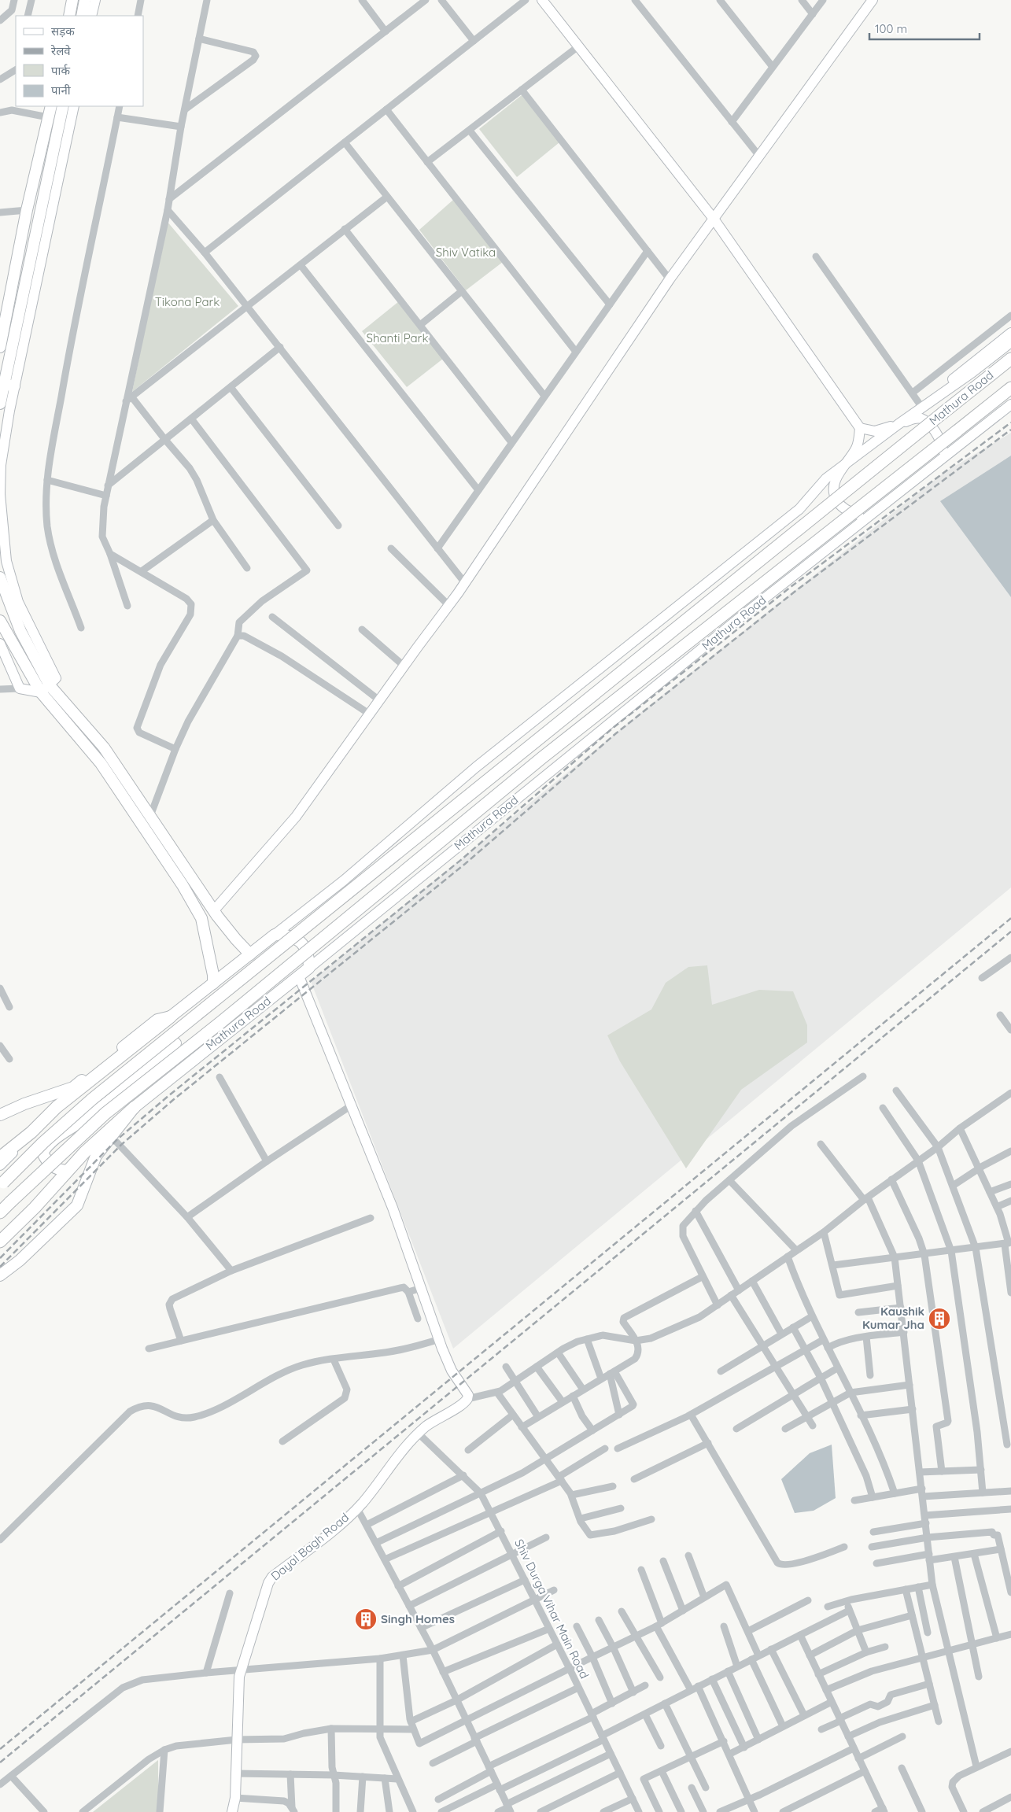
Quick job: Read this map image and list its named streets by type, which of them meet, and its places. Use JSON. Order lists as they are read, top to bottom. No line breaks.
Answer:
{"streets":{"highway":["Mathura Road"],"street":["Dayal Bagh Road","Shiv Durga Vihar Main Road"]},"crossings":[["Dayal Bagh Road","Shiv Durga Vihar Main Road"]],"parks":["Shiv Vatika","Tikona Park","Shanti Park"],"places":{"building":["Kaushik Kumar Jha","Singh Homes"]},"legend":["सड़क","रेलवे","पार्क","पानी"],"scale_bar":"100 m"}
